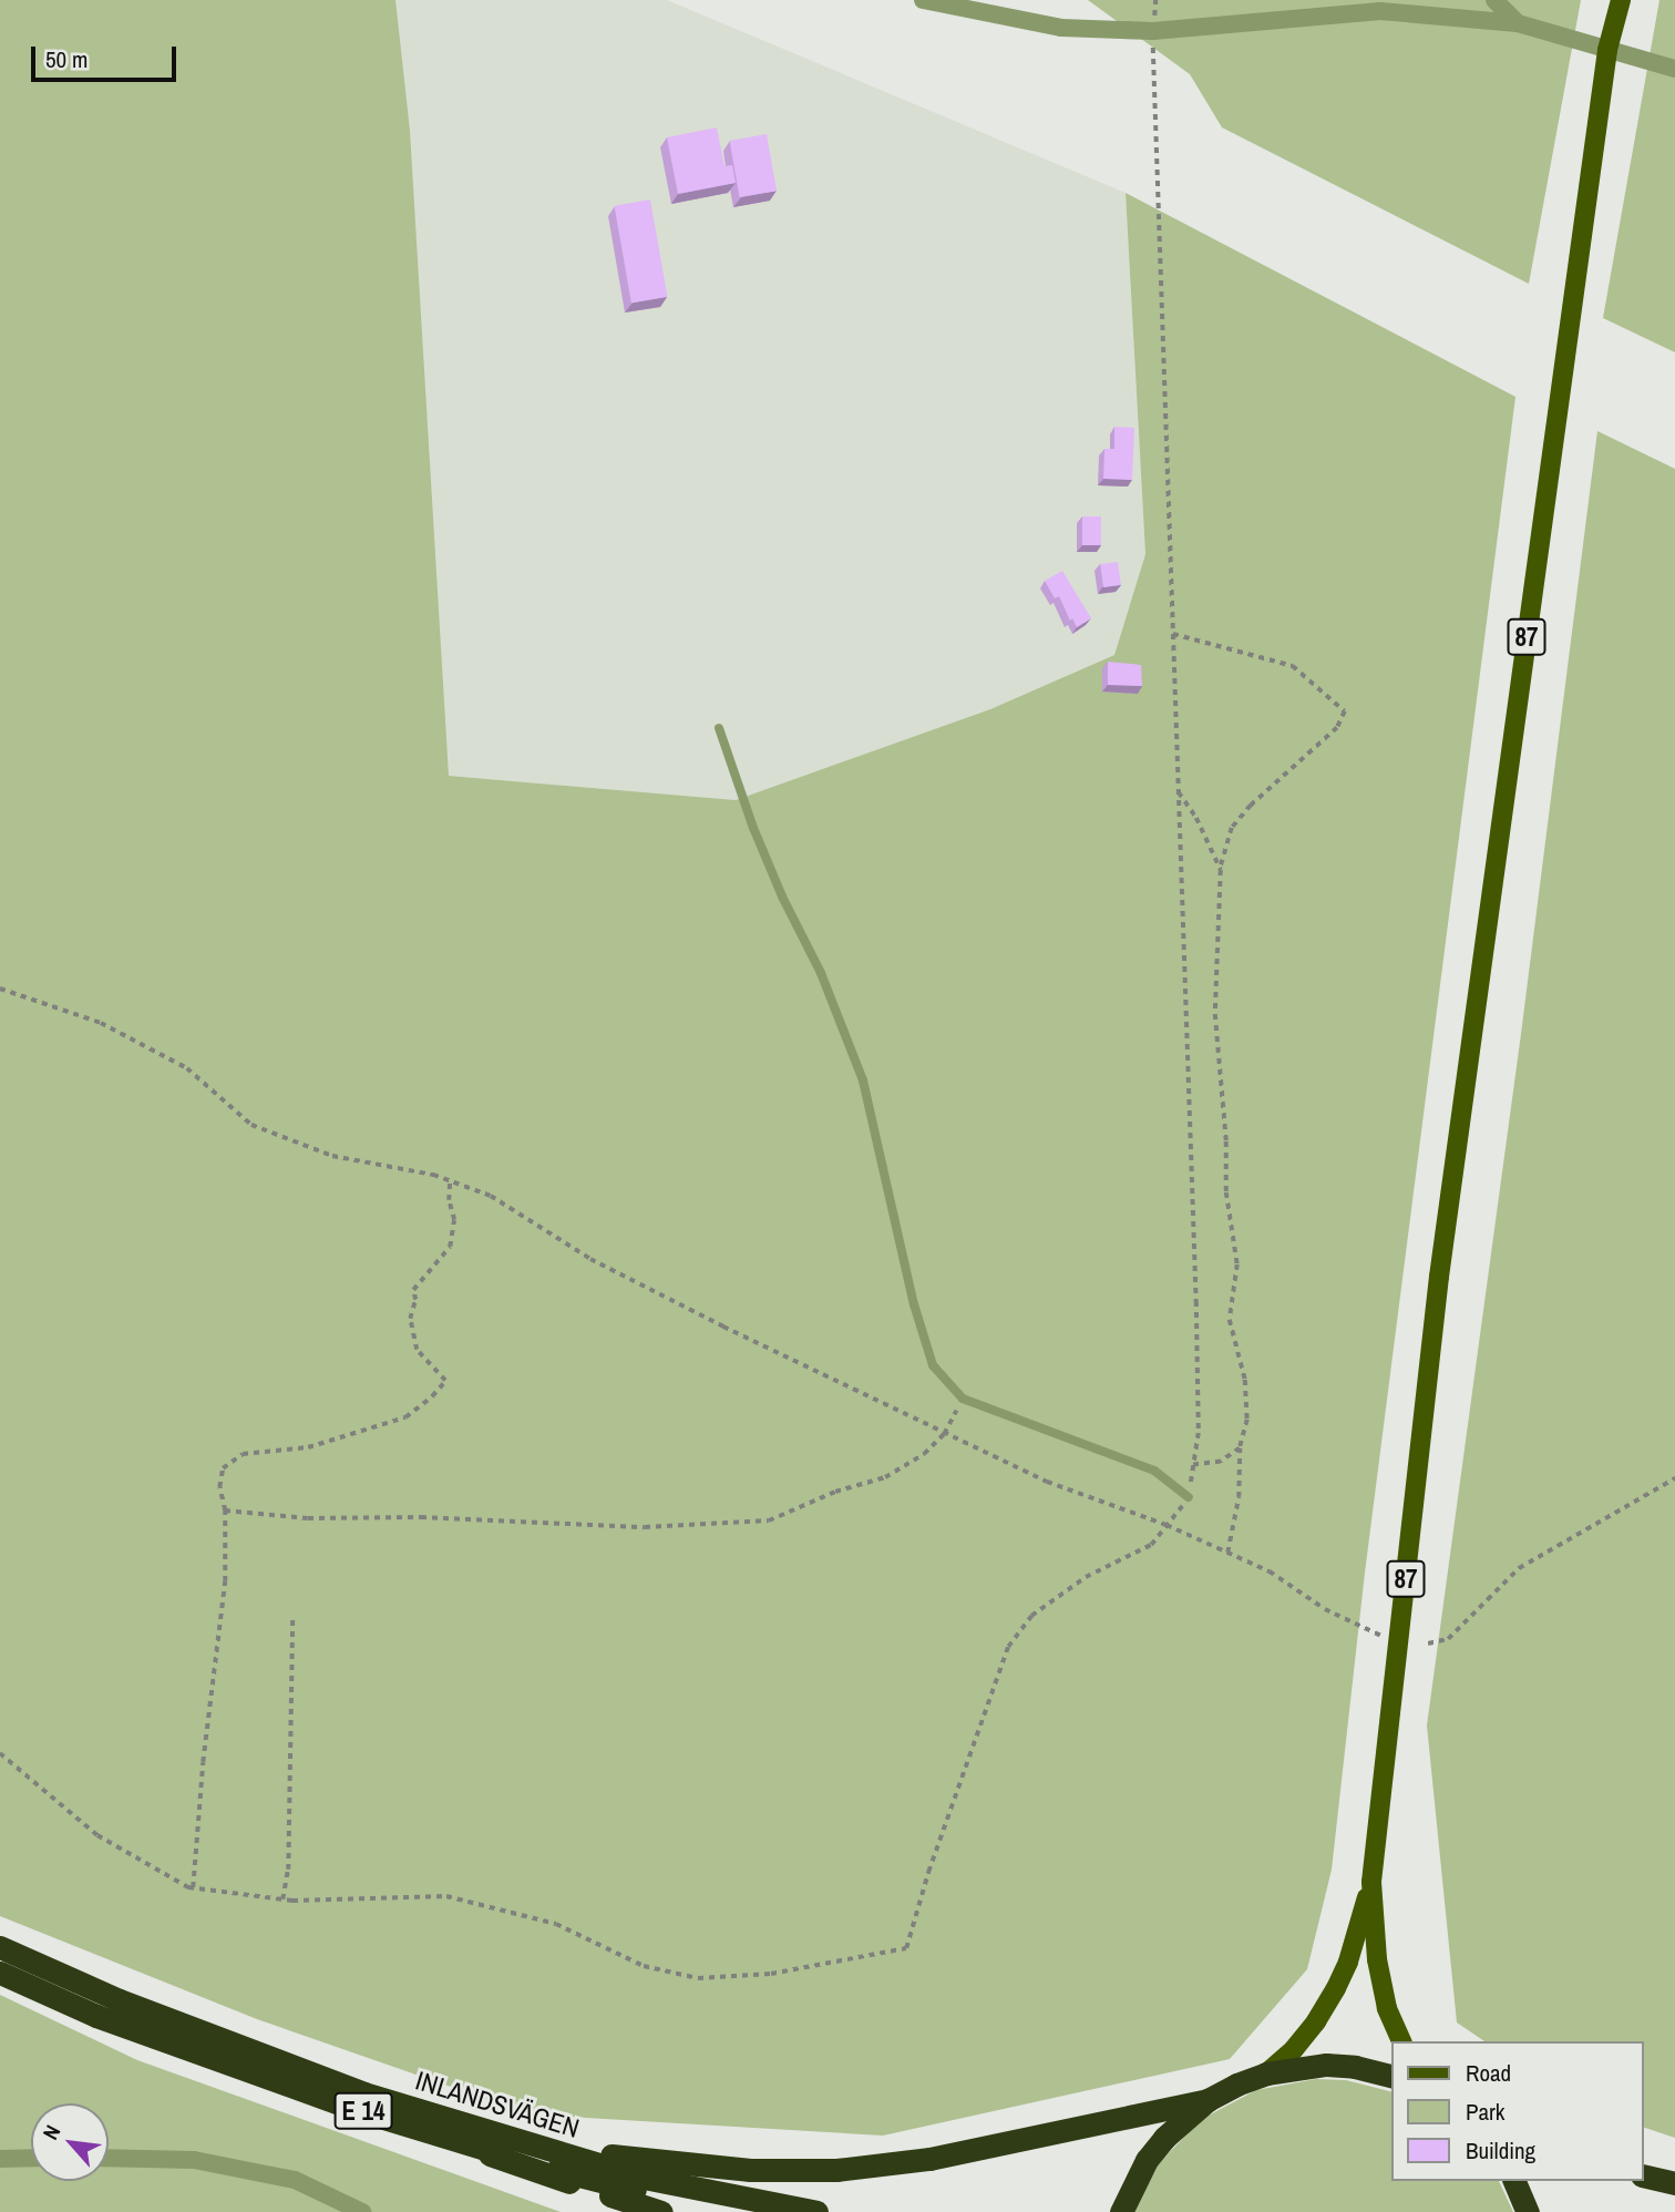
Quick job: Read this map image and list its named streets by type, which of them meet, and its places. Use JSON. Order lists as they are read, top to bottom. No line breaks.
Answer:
{"streets":{"highway":["INLANDSVÄGEN","E 14"],"main road":["87"]},"legend":["Road","Park","Building"],"scale_bar":"50 m","north":"top left"}
